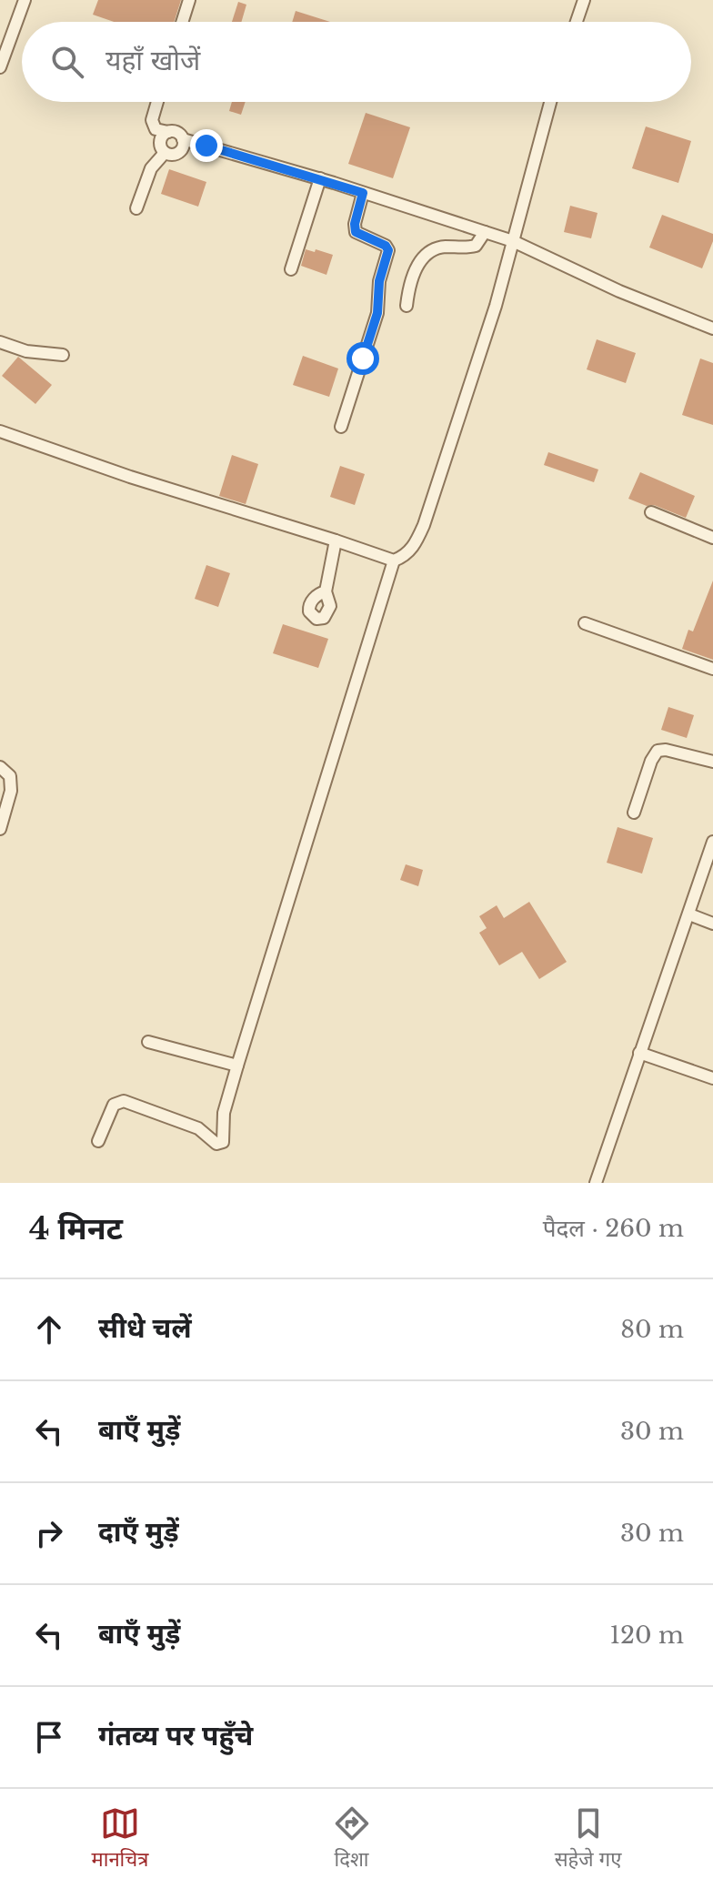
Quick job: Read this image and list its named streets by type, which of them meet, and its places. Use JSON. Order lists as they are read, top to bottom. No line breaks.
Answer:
{"page":{"search":"यहाँ खोजें","heading":["4 मिनट","पैदल · 260 m"],"list":[["सीधे चलें","80 m"],["बाएँ मुड़ें","30 m"],["दाएँ मुड़ें","30 m"],["बाएँ मुड़ें","120 m"],"गंतव्य पर पहुँचे"],"nav":["मानचित्र","दिशा","सहेजे गए"]}}
